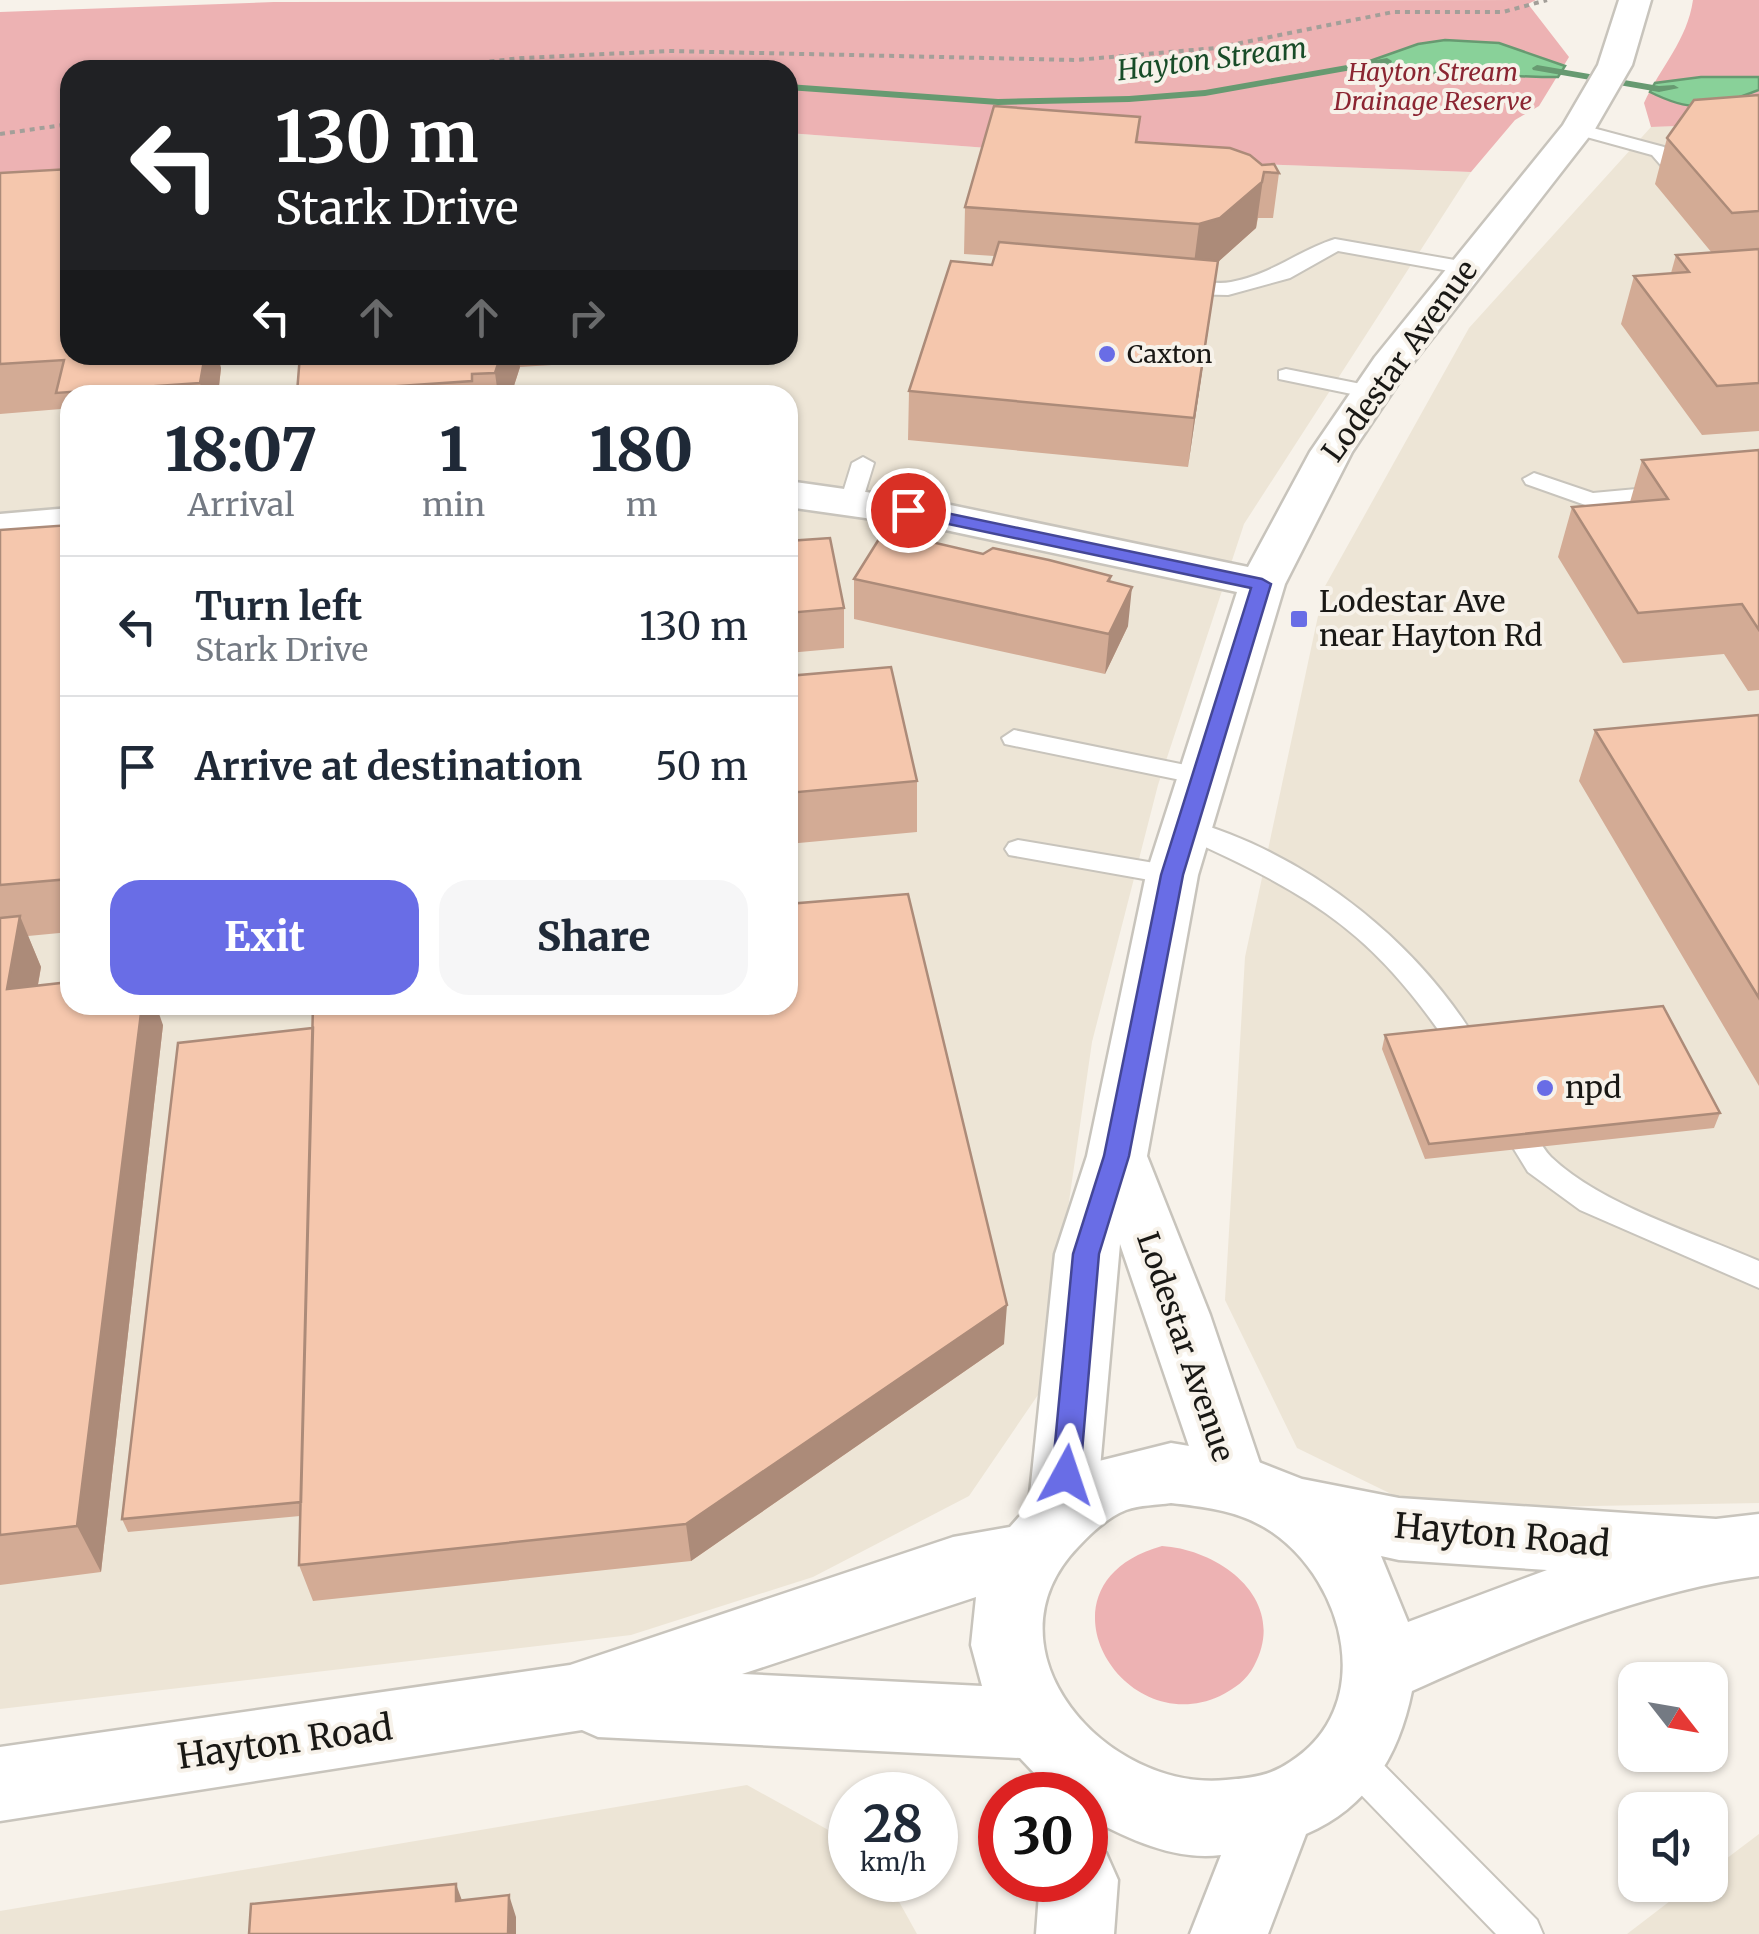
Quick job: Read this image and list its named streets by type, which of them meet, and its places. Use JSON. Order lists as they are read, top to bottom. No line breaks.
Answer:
{"streets":{"street":["Lodestar Avenue","Hayton Road"]},"crossings":[["Lodestar Avenue","Hayton Road"]],"water":["Hayton Stream"],"parks":["Hayton Stream Drainage Reserve"],"places":{"other":["Caxton","npd"],"transit":["Lodestar Ave near Hayton Rd"]},"north":"bottom right","page":{"turn":["130 m","Stark Drive"],"eta":["18:07","Arrival","1","min","180","m"],"list":[{"name":"Turn left","note":"Stark Drive","value":"130 m"},{"name":"Arrive at destination","value":"50 m"}],"buttons":["Exit","Share"],"speed":"28 km/h","limit":"30"}}
